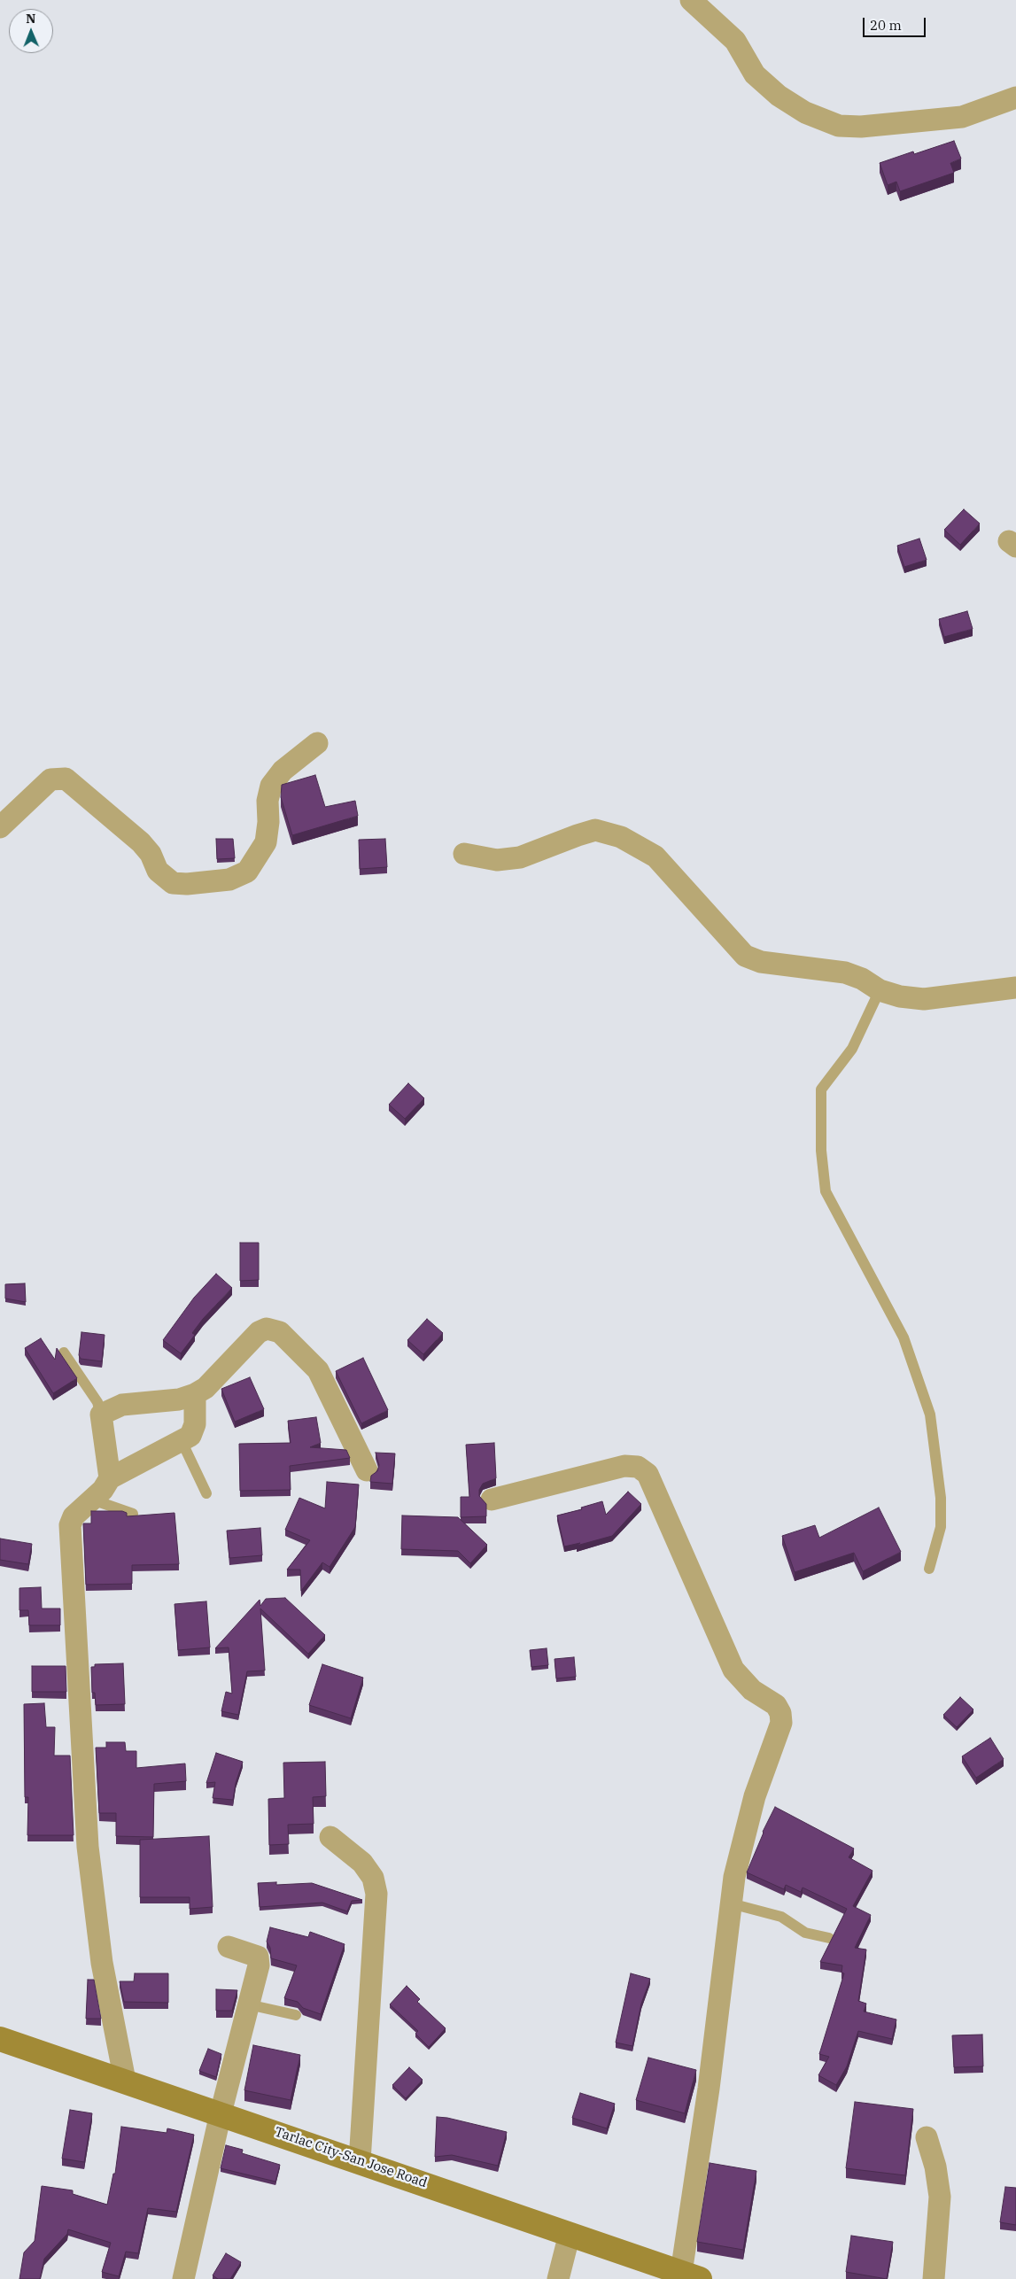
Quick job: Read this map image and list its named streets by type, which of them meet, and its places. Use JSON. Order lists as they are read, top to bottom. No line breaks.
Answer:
{"streets":{"main road":["Tarlac City-San Jose Road"]},"scale_bar":"20 m","north":"top"}
